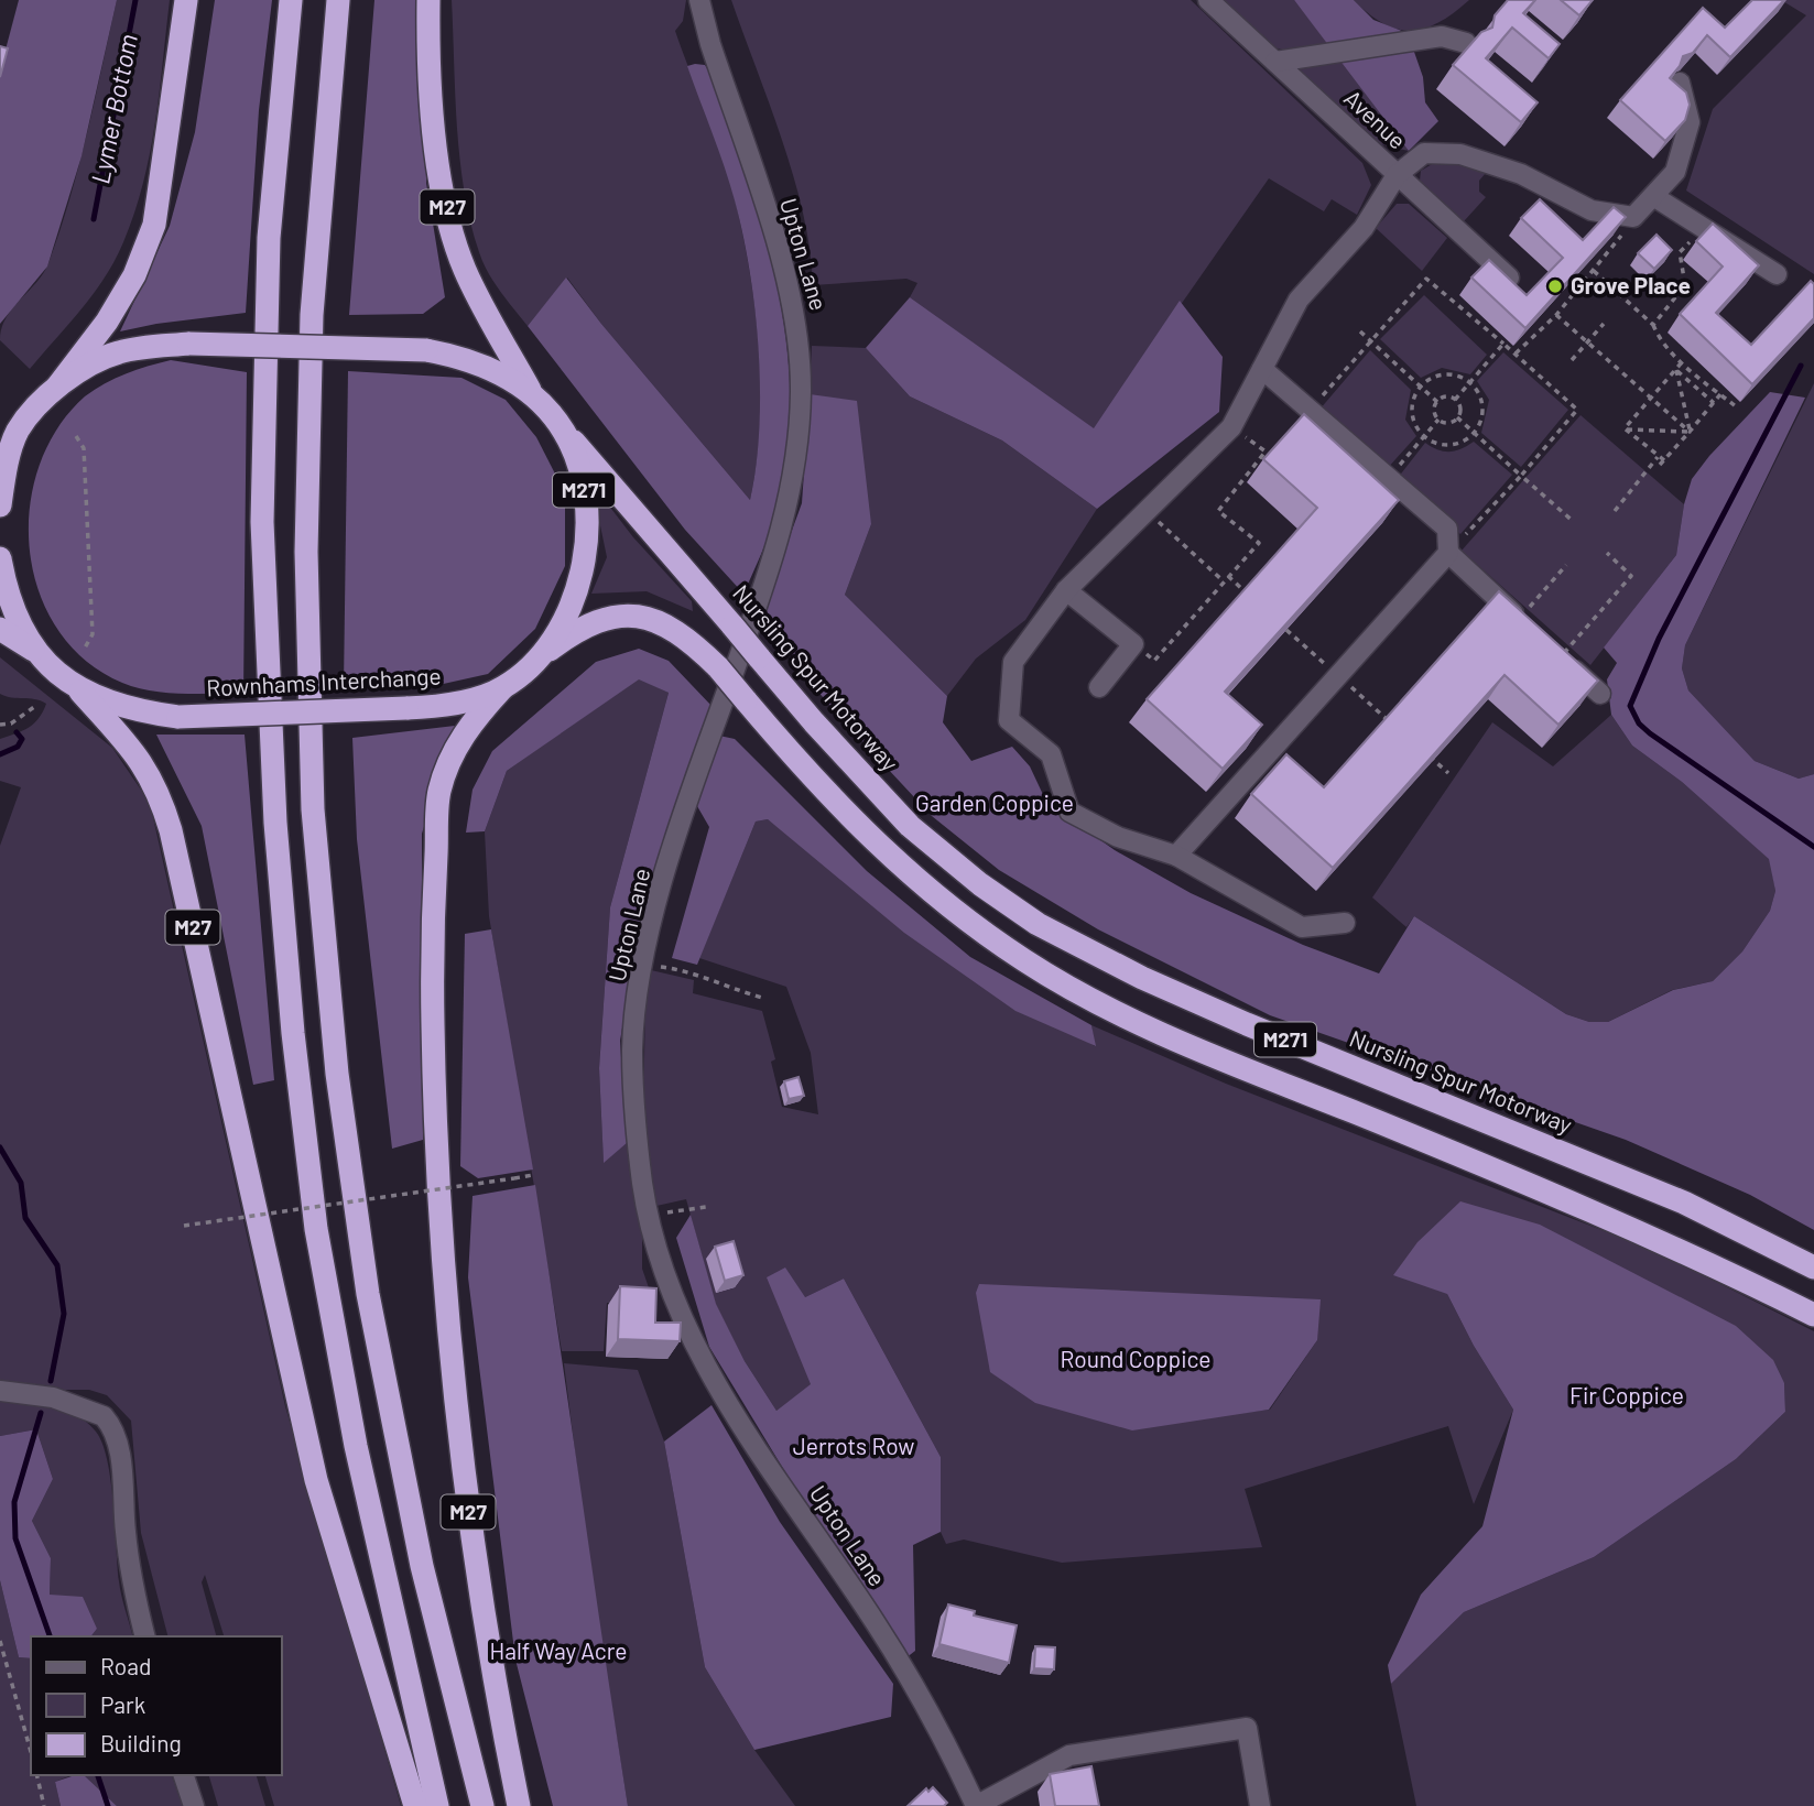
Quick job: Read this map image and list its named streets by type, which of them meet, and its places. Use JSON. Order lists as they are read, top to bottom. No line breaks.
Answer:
{"streets":{"highway":["M27","M271","Nursling Spur Motorway","Rownhams Interchange"],"street":["Avenue","Upton Lane"]},"crossings":[["M27","Rownhams Interchange"],["M271","Rownhams Interchange"],["Nursling Spur Motorway","Rownhams Interchange"]],"water":["Lymer Bottom"],"parks":["Garden Coppice","Round Coppice","Fir Coppice","Jerrots Row","Half Way Acre"],"places":["Grove Place"],"legend":["Road","Park","Building"]}
